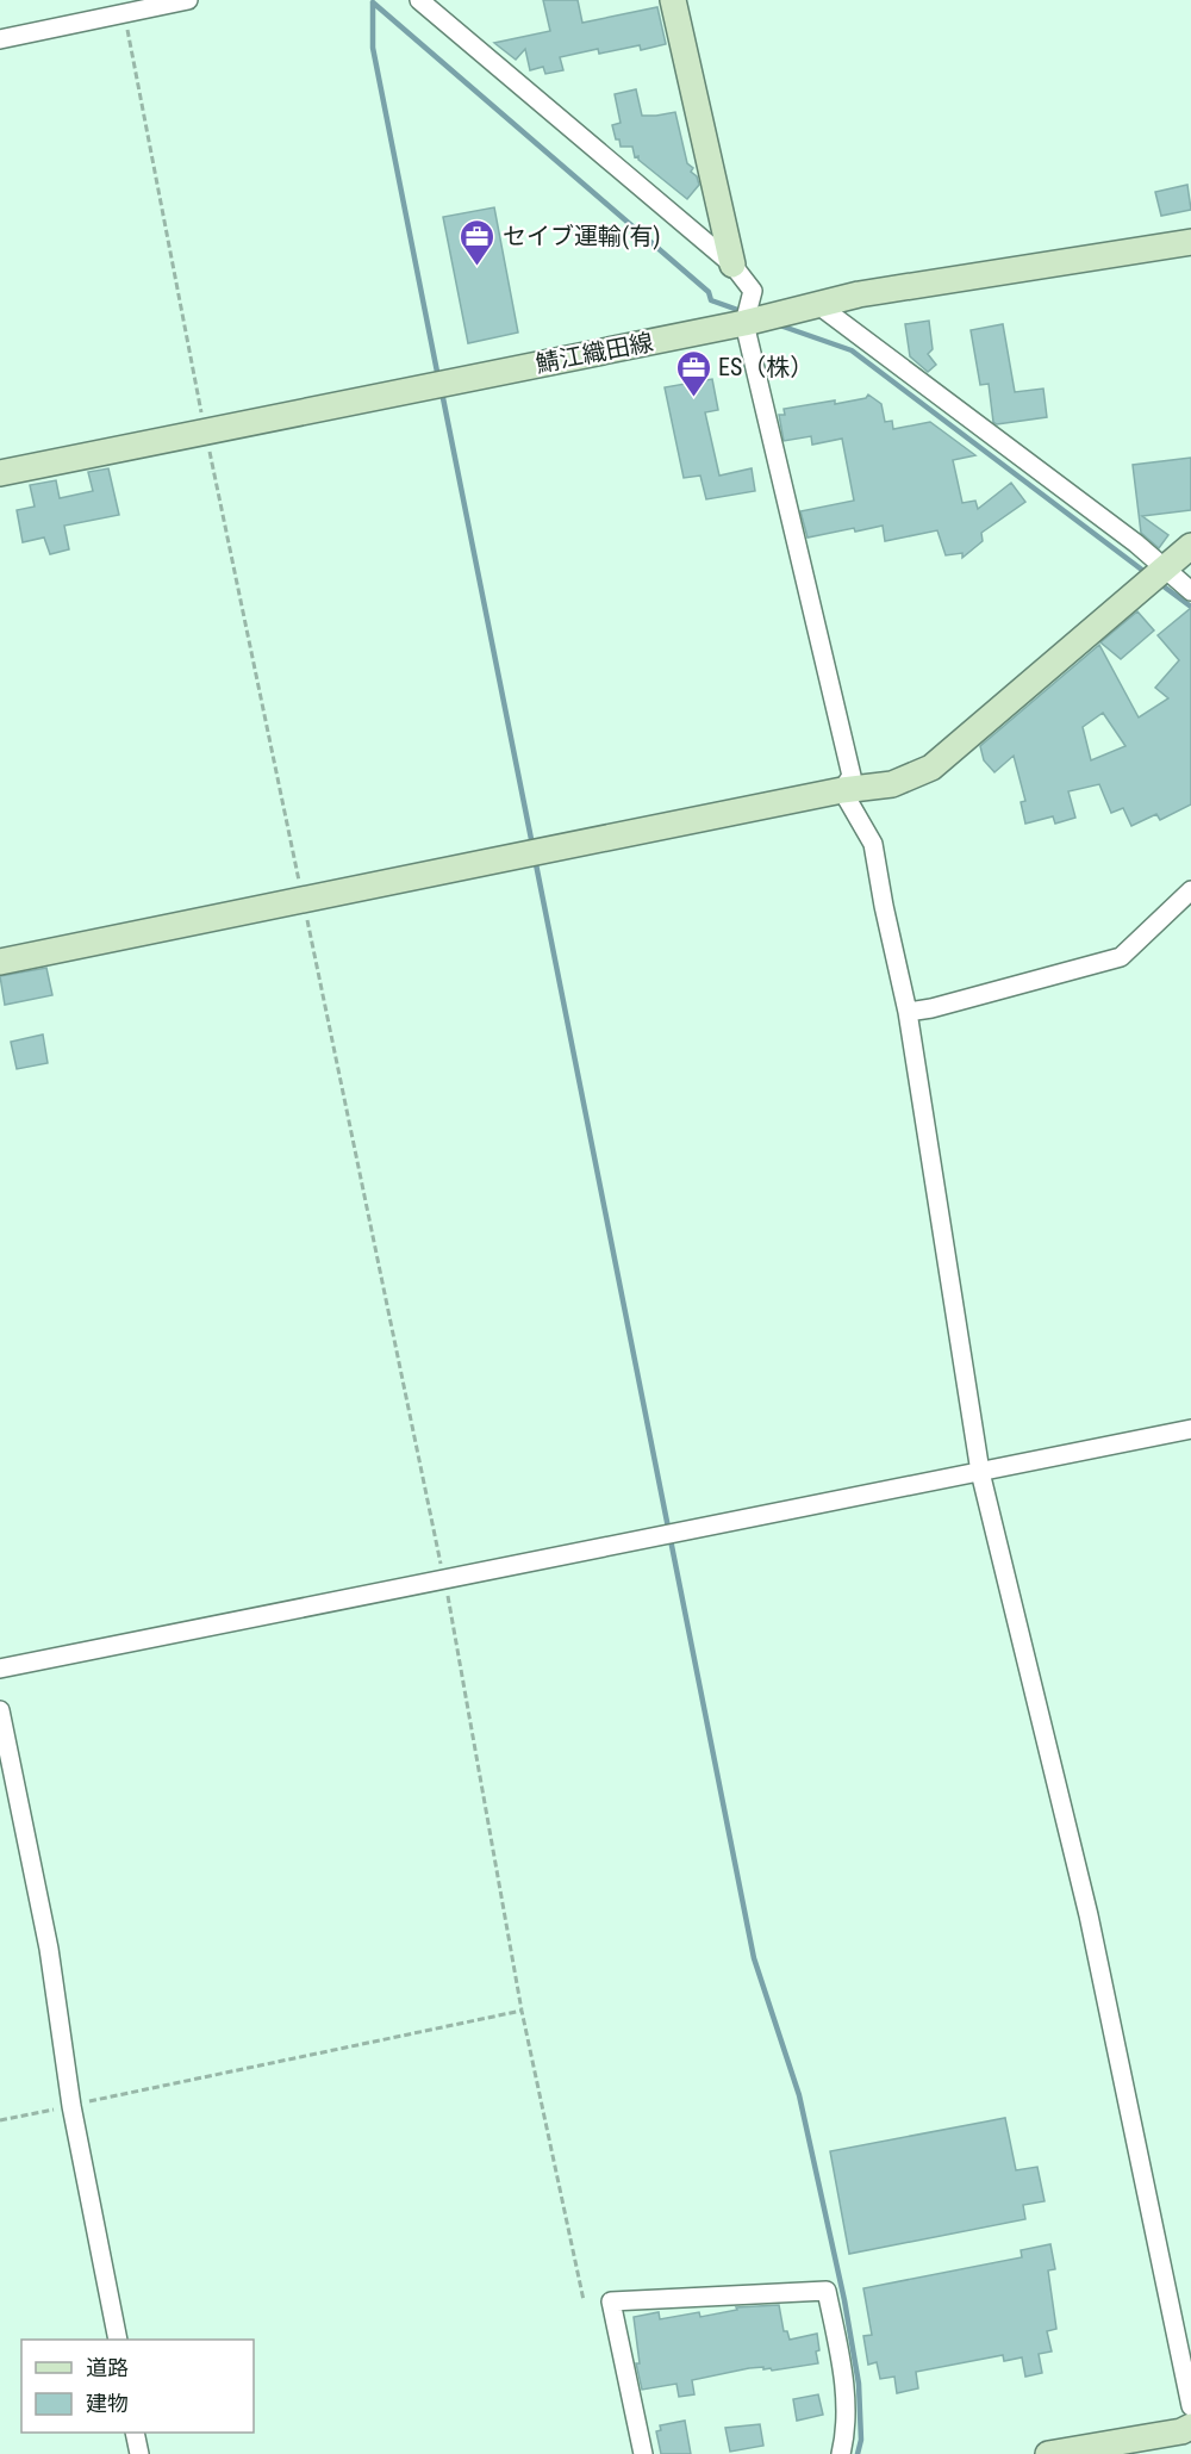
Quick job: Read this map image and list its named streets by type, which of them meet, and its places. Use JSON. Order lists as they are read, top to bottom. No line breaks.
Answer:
{"streets":{"street":["鯖江織田線"]},"places":{"office":["セイブ運輸(有)","ES（株）"]},"legend":["道路","建物"]}
